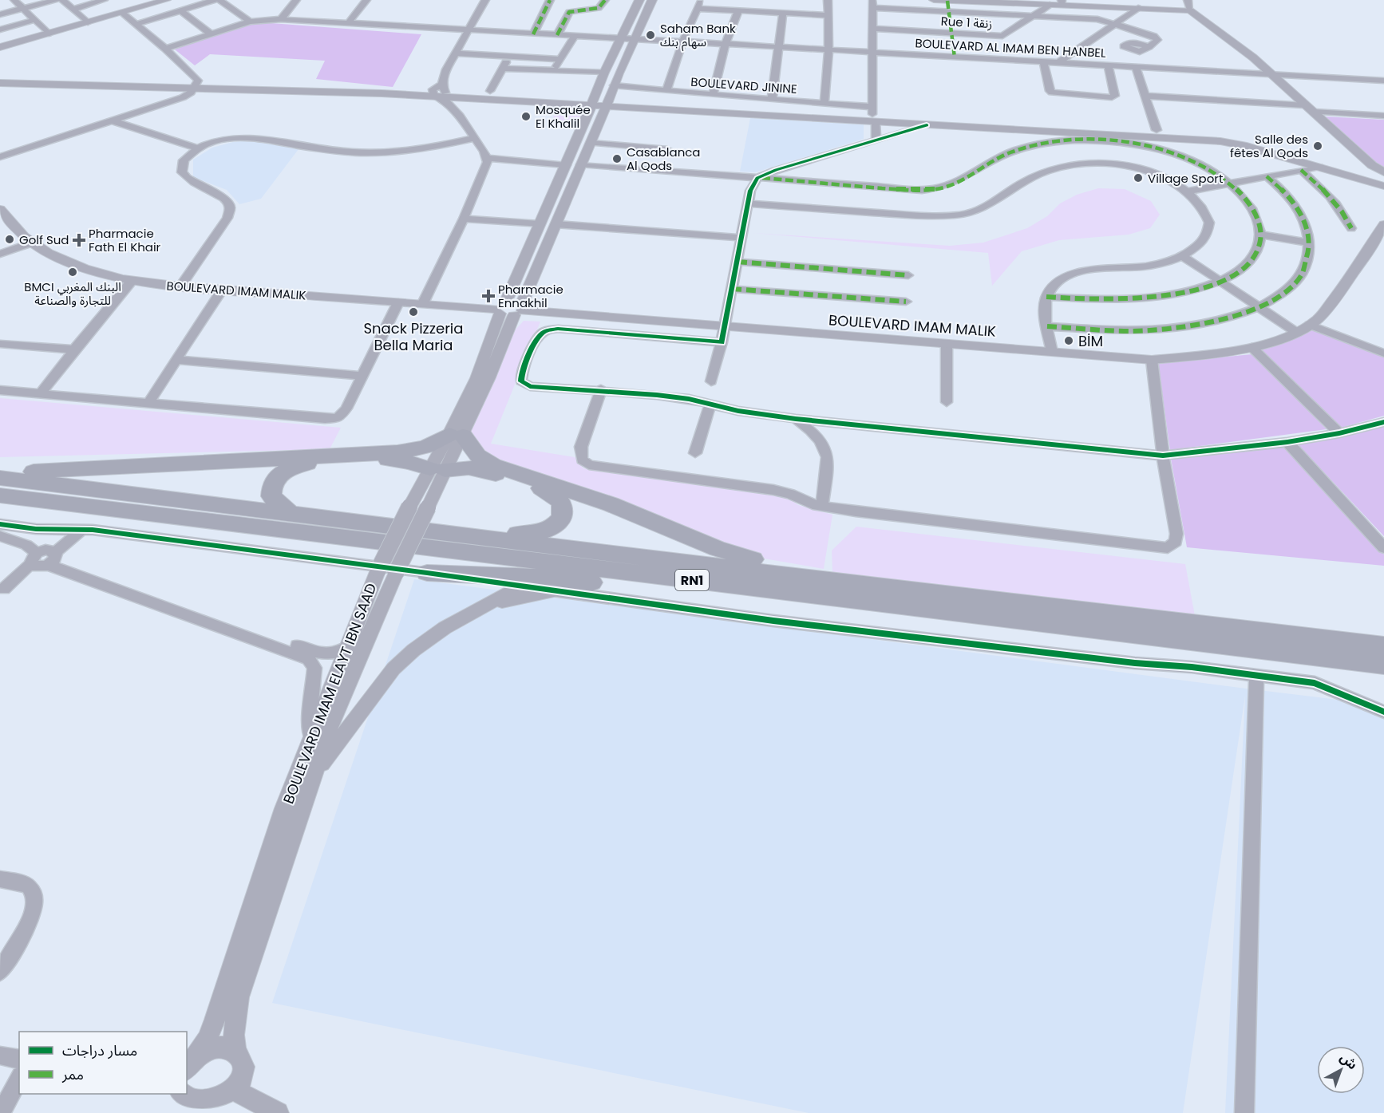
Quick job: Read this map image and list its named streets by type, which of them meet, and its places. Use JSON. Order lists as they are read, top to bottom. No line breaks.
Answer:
{"streets":{"highway":["RN1"],"street":["Rue 1 زنقة","BOULEVARD AL IMAM BEN HANBEL","BOULEVARD JININE","BOULEVARD IMAM MALIK","BOULEVARD IMAM ELAYT IBN SAAD"]},"crossings":[["Rue 1 زنقة","BOULEVARD AL IMAM BEN HANBEL"],["BOULEVARD AL IMAM BEN HANBEL","BOULEVARD IMAM ELAYT IBN SAAD"],["BOULEVARD JININE","BOULEVARD IMAM ELAYT IBN SAAD"],["BOULEVARD IMAM MALIK","BOULEVARD IMAM ELAYT IBN SAAD"]],"places":{"other":["Saham Bank سهام بنك","Mosquée El Khalil","Salle des fêtes Al Qods","Casablanca Al Qods","Village Sport","Golf Sud","BMCI البنك المغربي للتجارة والصناعة","Snack Pizzeria Bella Maria","BİM"],"health":["Pharmacie Fath El Khair","Pharmacie Ennakhil"]},"legend":["مسار دراجات","ممر"],"north":"top right"}
